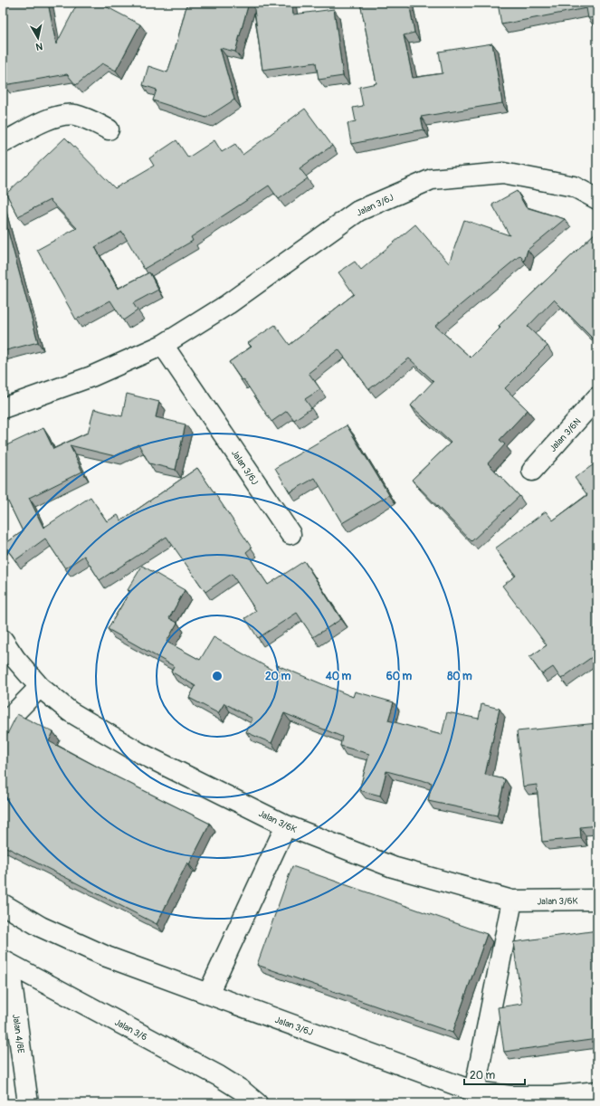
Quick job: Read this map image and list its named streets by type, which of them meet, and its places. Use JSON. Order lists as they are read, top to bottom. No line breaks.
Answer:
{"streets":{"street":["Jalan 3/6J","Jalan 3/6N","Jalan 3/6K","Jalan 3/6","Jalan 4/8E"]},"crossings":[["Jalan 3/6","Jalan 4/8E"]],"scale_bar":"20 m","north":"bottom","rings":["20 m","40 m","60 m","80 m"]}
